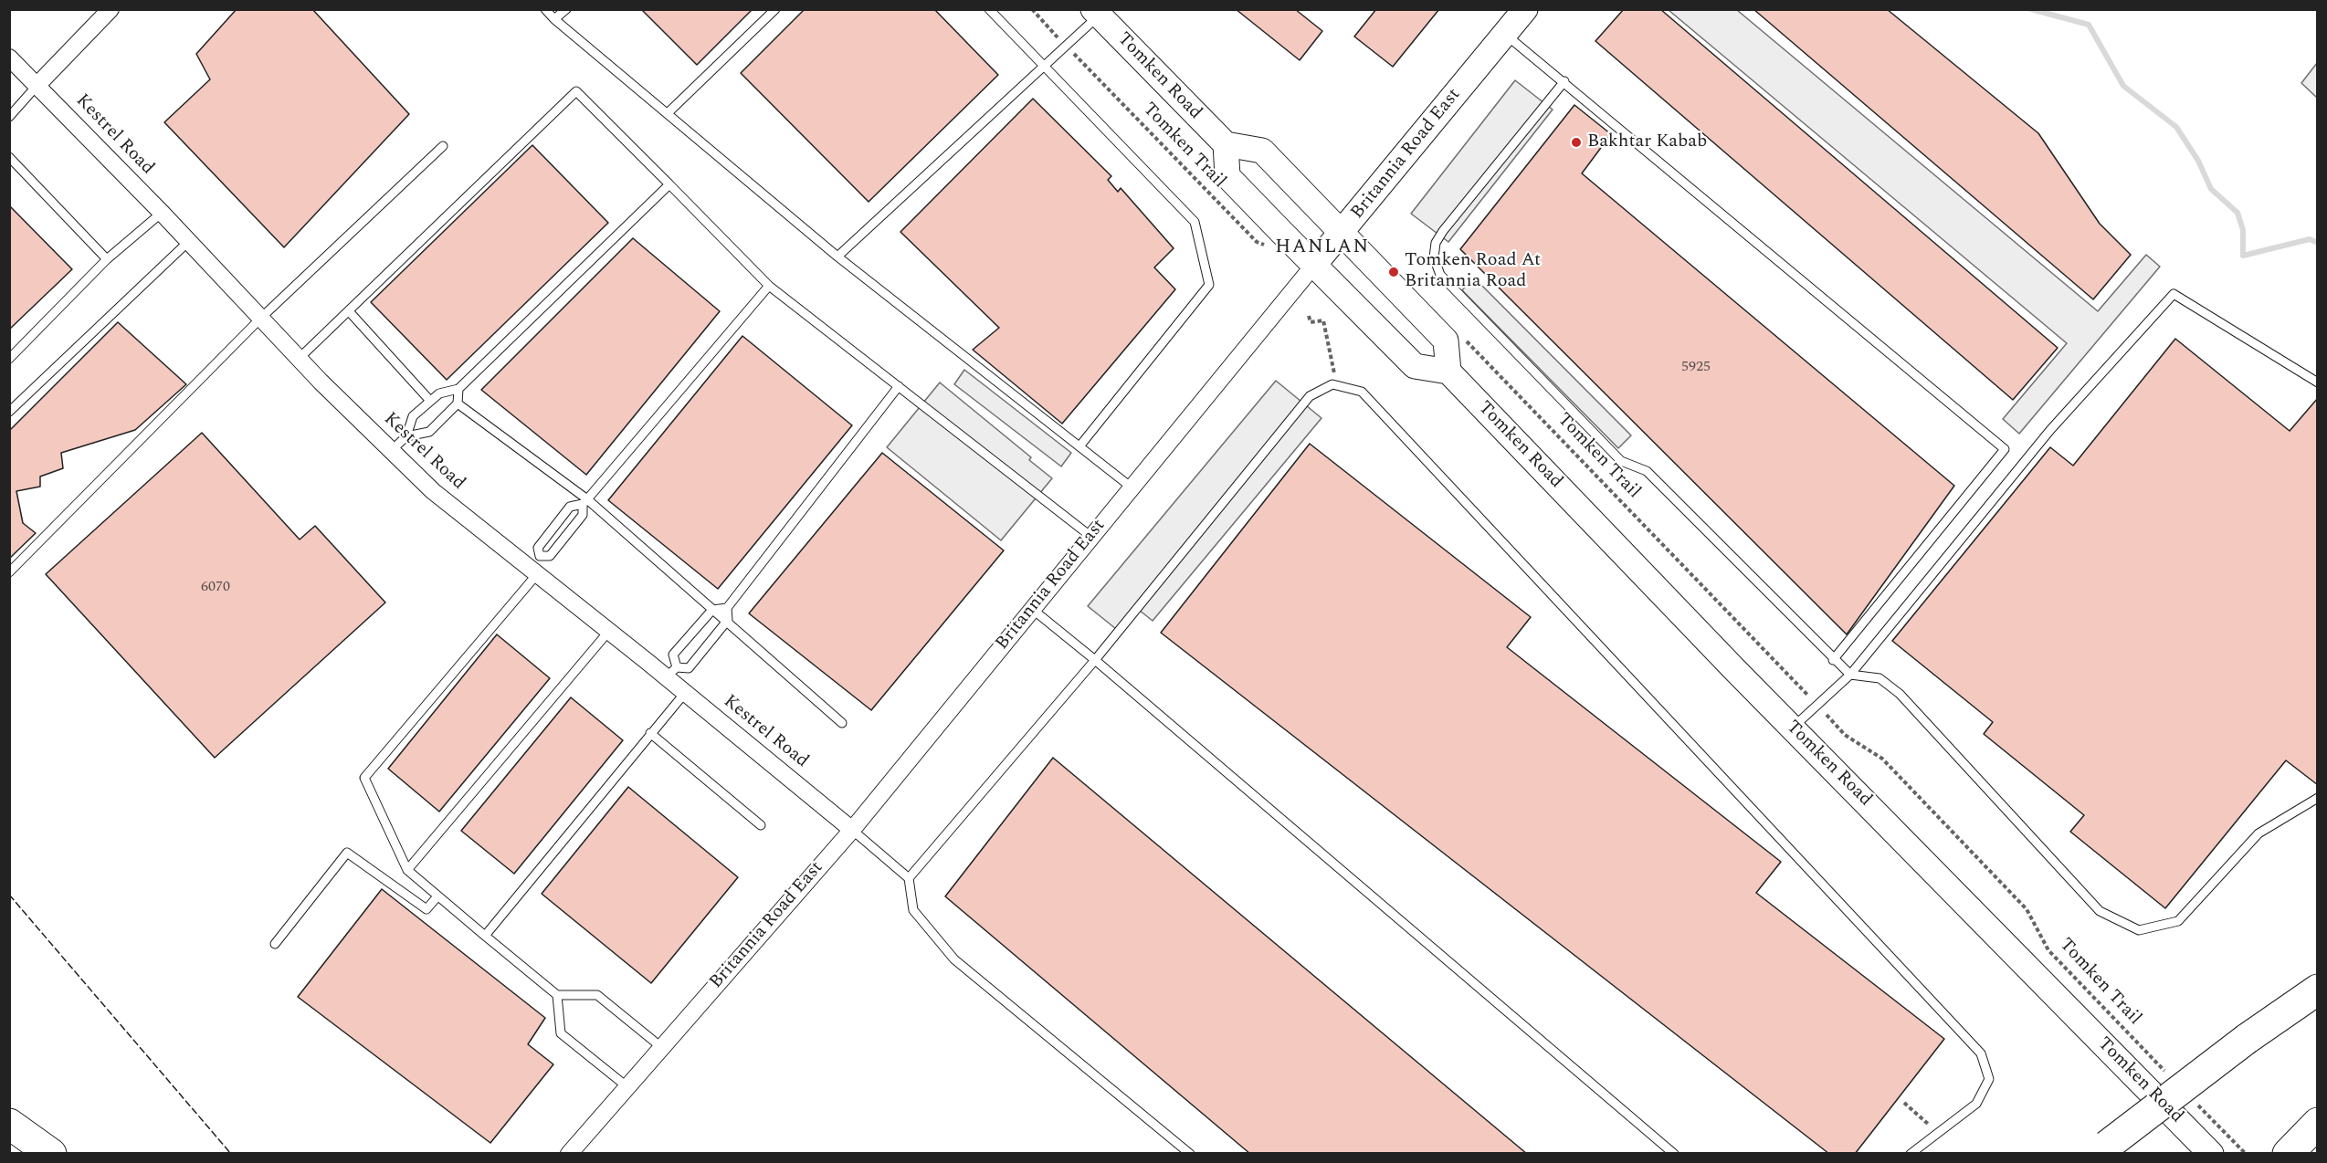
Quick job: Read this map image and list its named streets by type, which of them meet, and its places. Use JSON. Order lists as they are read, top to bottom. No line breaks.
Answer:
{"streets":{"main road":["Tomken Road","Britannia Road East"],"street":["Kestrel Road"],"path":["Tomken Trail"]},"crossings":[["Kestrel Road","Britannia Road East"]],"districts":["HANLAN"],"places":["Bakhtar Kabab","Tomken Road At Britannia Road"],"house_numbers":["5925","6070"]}
